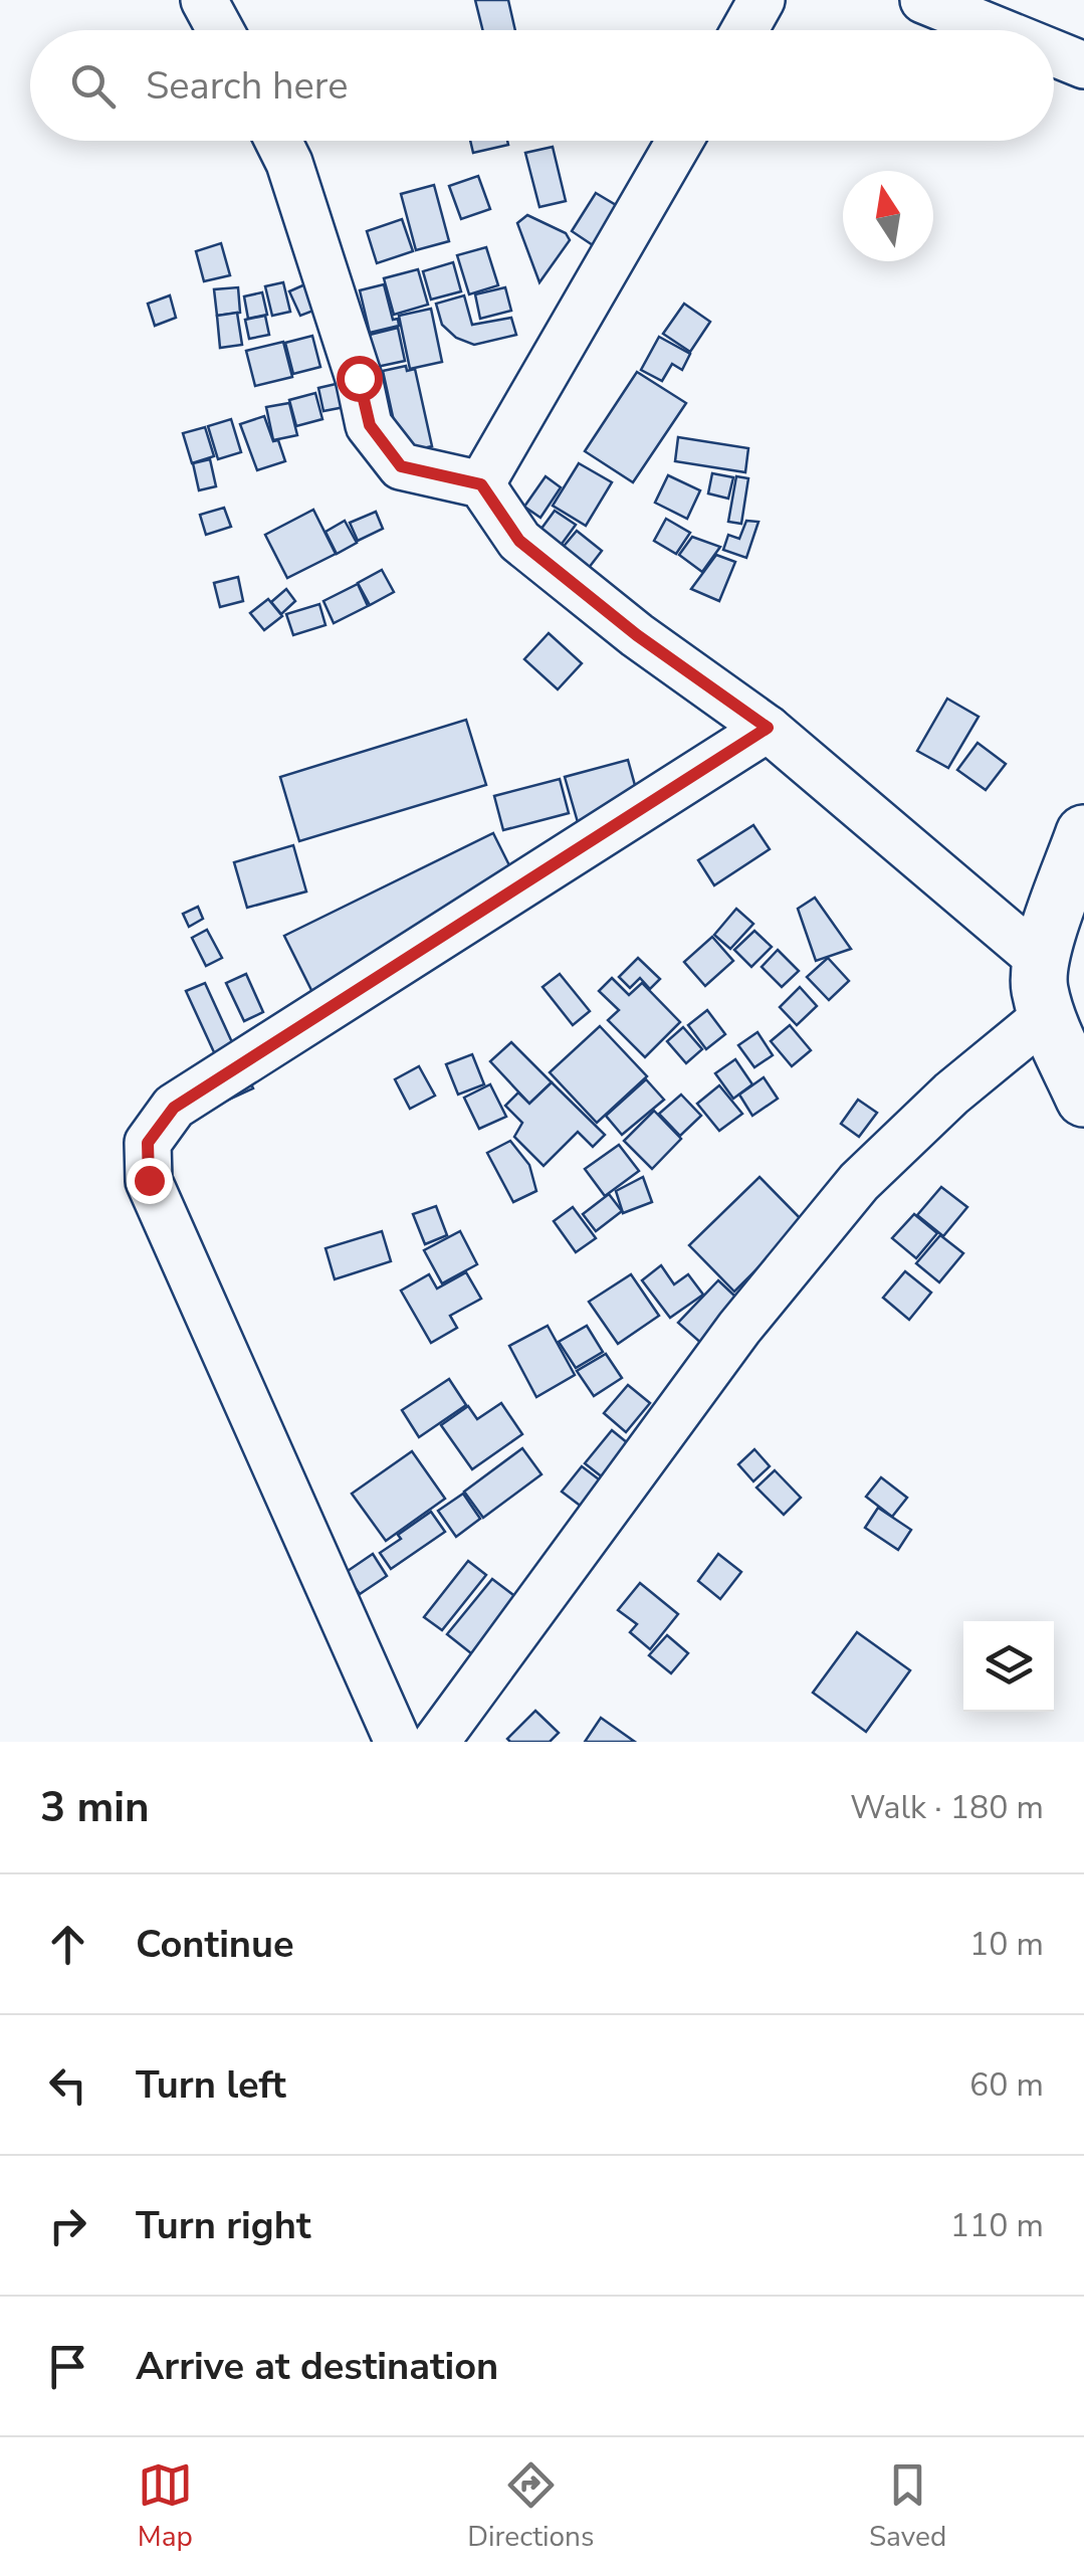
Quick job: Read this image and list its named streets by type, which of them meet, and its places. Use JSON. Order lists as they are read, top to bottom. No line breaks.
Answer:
{"north":"top","page":{"search":"Search here","heading":["3 min","Walk · 180 m"],"list":[["Continue","10 m"],["Turn left","60 m"],["Turn right","110 m"],"Arrive at destination"],"nav":["Map","Directions","Saved"]}}
